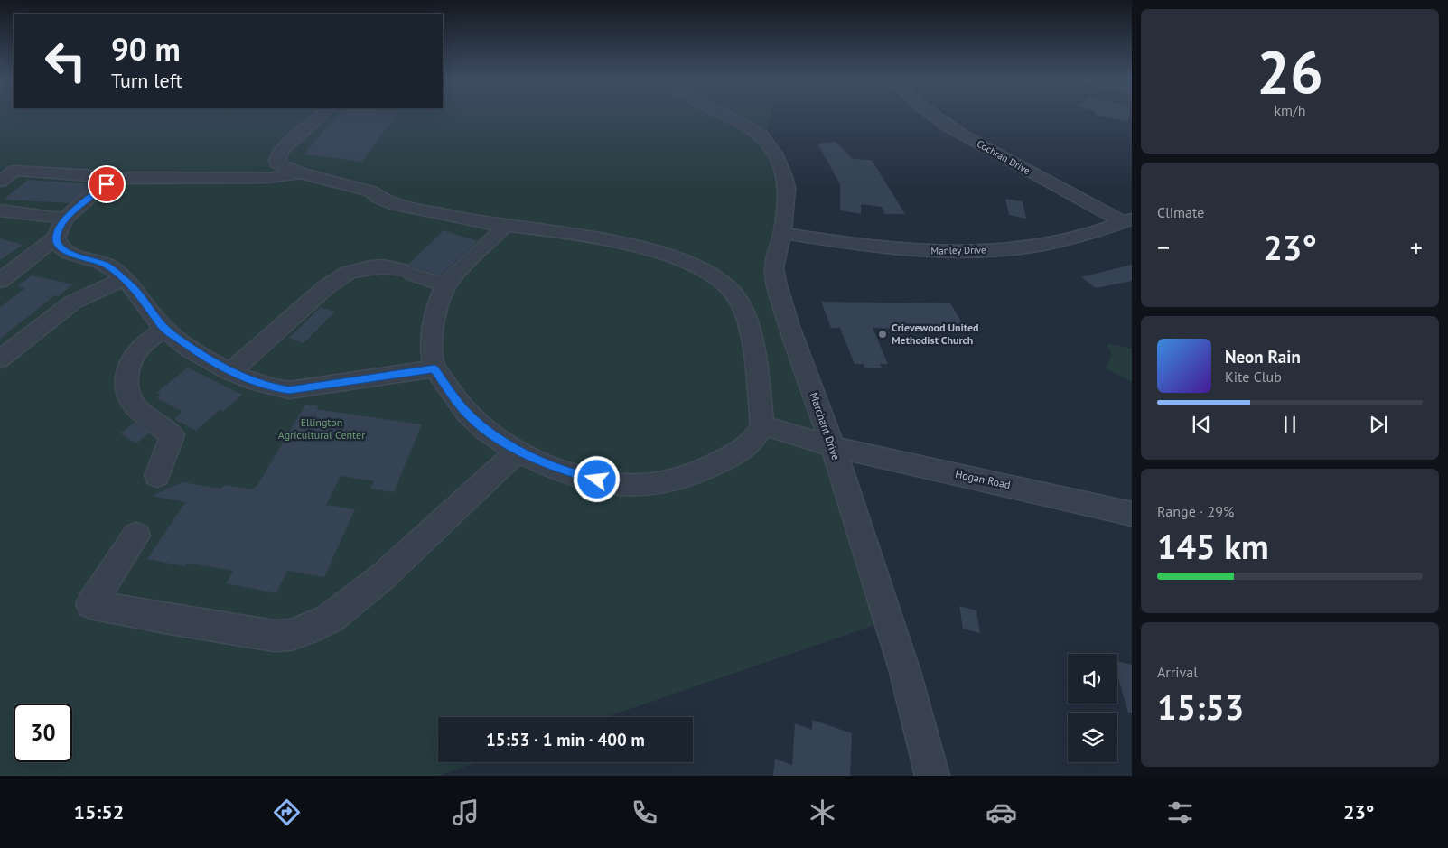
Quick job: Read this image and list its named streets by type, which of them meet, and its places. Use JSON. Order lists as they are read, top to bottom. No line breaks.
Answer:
{"streets":{"street":["Cochran Drive","Manley Drive","Marchant Drive","Hogan Road"]},"crossings":[["Cochran Drive","Manley Drive"],["Manley Drive","Marchant Drive"],["Marchant Drive","Hogan Road"]],"parks":["Ellington Agricultural Center"],"places":["Crievewood United Methodist Church"],"page":{"tile":[["26","km/h"],"Climate",["Range · 29%","145 km"],["Arrival","15:53"]],"turn":["90 m","Turn left"],"heat":["−","23°","+"],"song":["Neon Rain","Kite Club"],"limit":"30","trip":"15:53 · 1 min · 400 m","tabs":["15:52","23°"]}}
